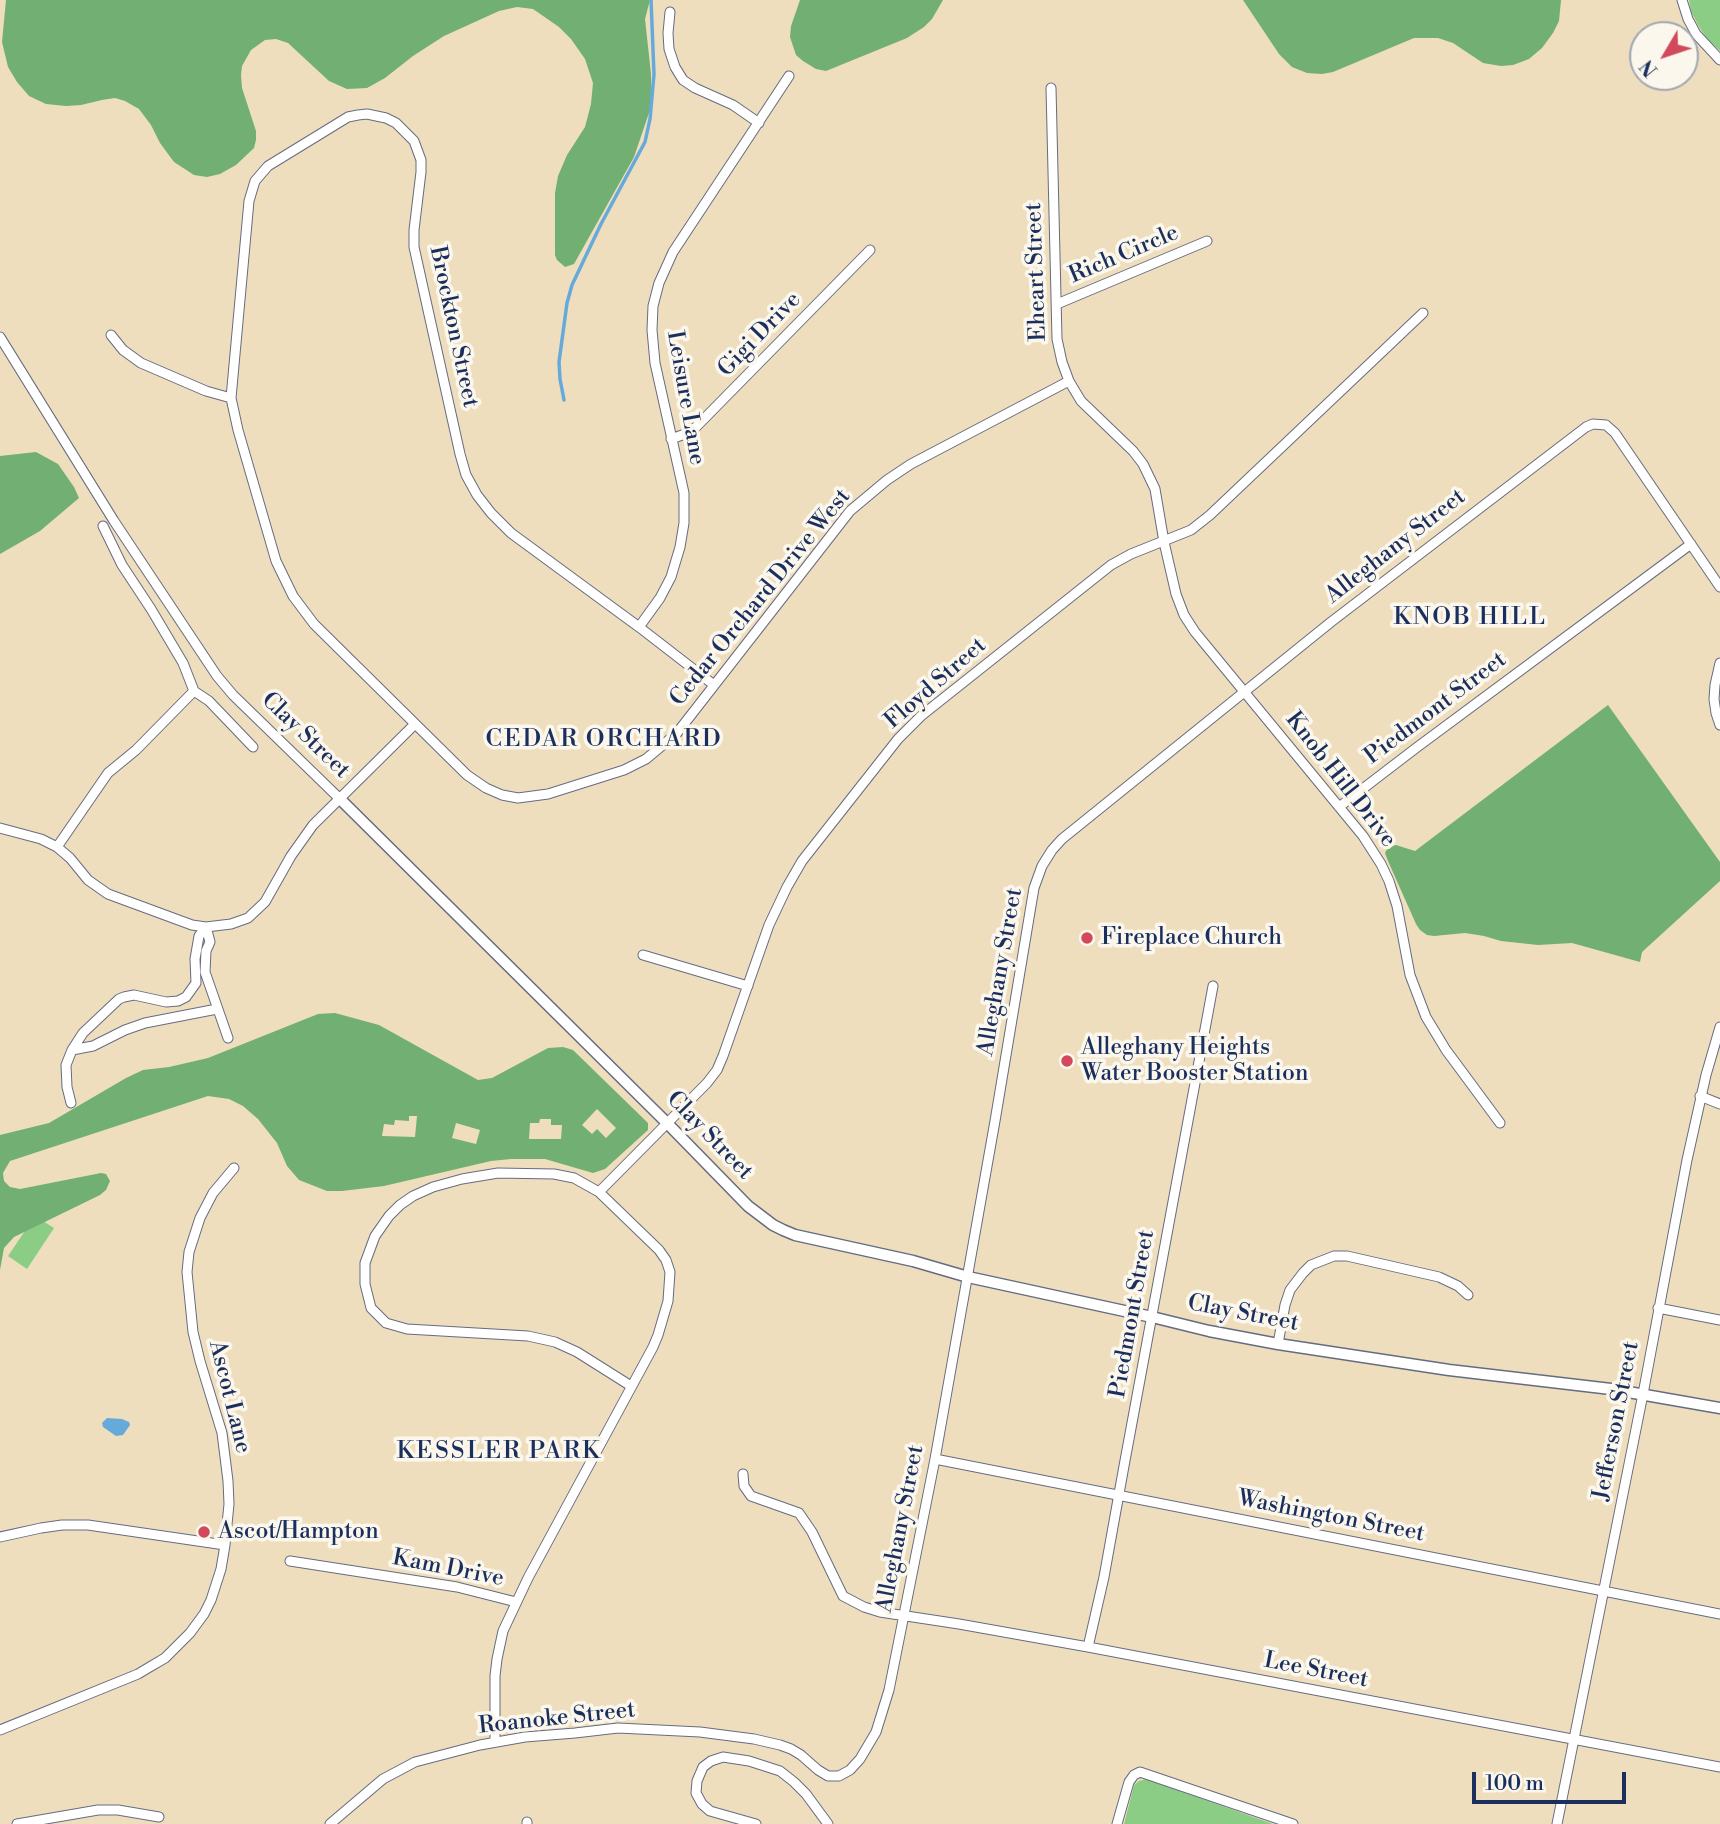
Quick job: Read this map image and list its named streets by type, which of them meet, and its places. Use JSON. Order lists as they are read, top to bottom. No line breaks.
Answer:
{"streets":{"street":["Rich Circle","Eheart Street","Brockton Street","Gigi Drive","Leisure Lane","Alleghany Street","Cedar Orchard Drive West","Floyd Street","Piedmont Street","Clay Street","Knob Hill Drive","Ascot Lane","Jefferson Street","Washington Street","Kam Drive","Lee Street","Roanoke Street"]},"crossings":[["Rich Circle","Eheart Street"],["Eheart Street","Alleghany Street"],["Eheart Street","Cedar Orchard Drive West"],["Eheart Street","Floyd Street"],["Eheart Street","Knob Hill Drive"],["Brockton Street","Leisure Lane"],["Brockton Street","Cedar Orchard Drive West"],["Gigi Drive","Leisure Lane"],["Alleghany Street","Piedmont Street"],["Alleghany Street","Clay Street"],["Alleghany Street","Knob Hill Drive"],["Alleghany Street","Washington Street"],["Alleghany Street","Lee Street"],["Alleghany Street","Roanoke Street"],["Floyd Street","Clay Street"],["Piedmont Street","Clay Street"],["Piedmont Street","Knob Hill Drive"],["Piedmont Street","Washington Street"],["Piedmont Street","Lee Street"],["Clay Street","Jefferson Street"],["Jefferson Street","Washington Street"],["Jefferson Street","Lee Street"]],"districts":["KNOB HILL","CEDAR ORCHARD","KESSLER PARK"],"places":["Fireplace Church","Alleghany Heights Water Booster Station","Ascot/Hampton"],"scale_bar":"100 m","north":"bottom left"}
